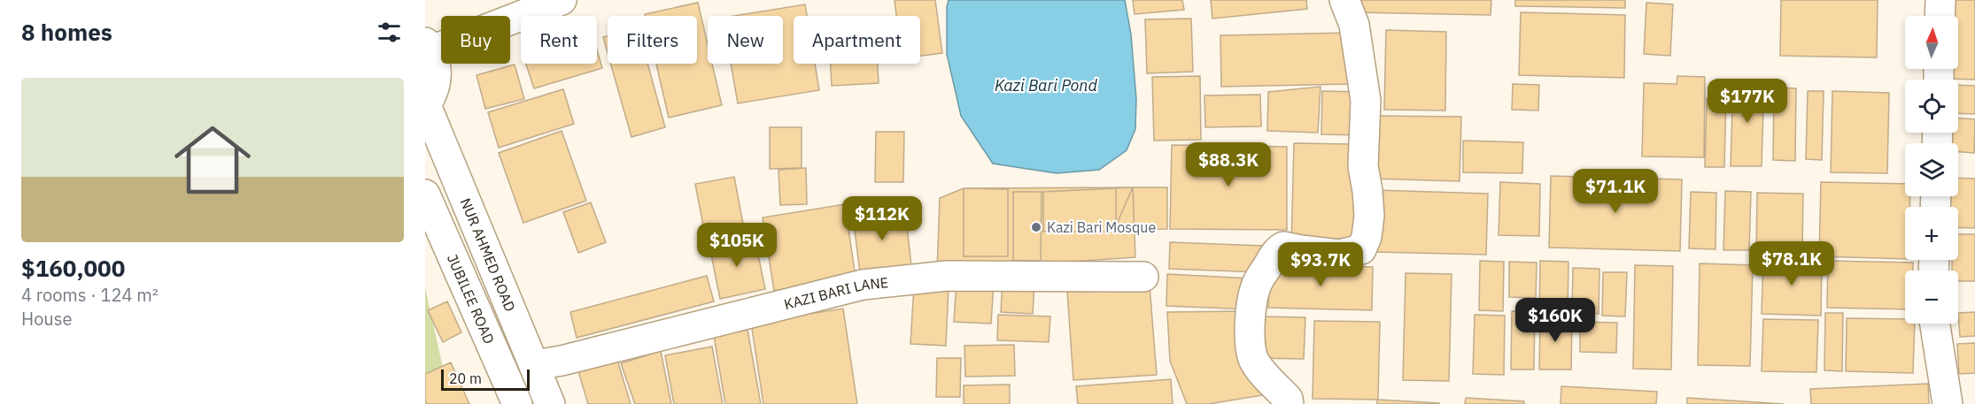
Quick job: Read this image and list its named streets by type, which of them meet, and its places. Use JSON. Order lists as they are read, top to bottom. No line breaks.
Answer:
{"streets":{"street":["NUR AHMED ROAD","KAZI BARI LANE","JUBILEE ROAD"]},"crossings":[["NUR AHMED ROAD","KAZI BARI LANE"]],"water":["Kazi Bari Pond"],"places":["Kazi Bari Mosque"],"scale_bar":"20 m","north":"top","page":{"heading":"8 homes","map_buttons":["+","−"],"chip":["Buy","Rent","Filters","New","Apartment"],"list":[{"name":"$160,000","note":"4 rooms · 124 m² · House"}],"price":["$177K","$88.3K","$71.1K","$112K","$105K","$78.1K","$93.7K","$160K"],"scale":"20 m"}}
